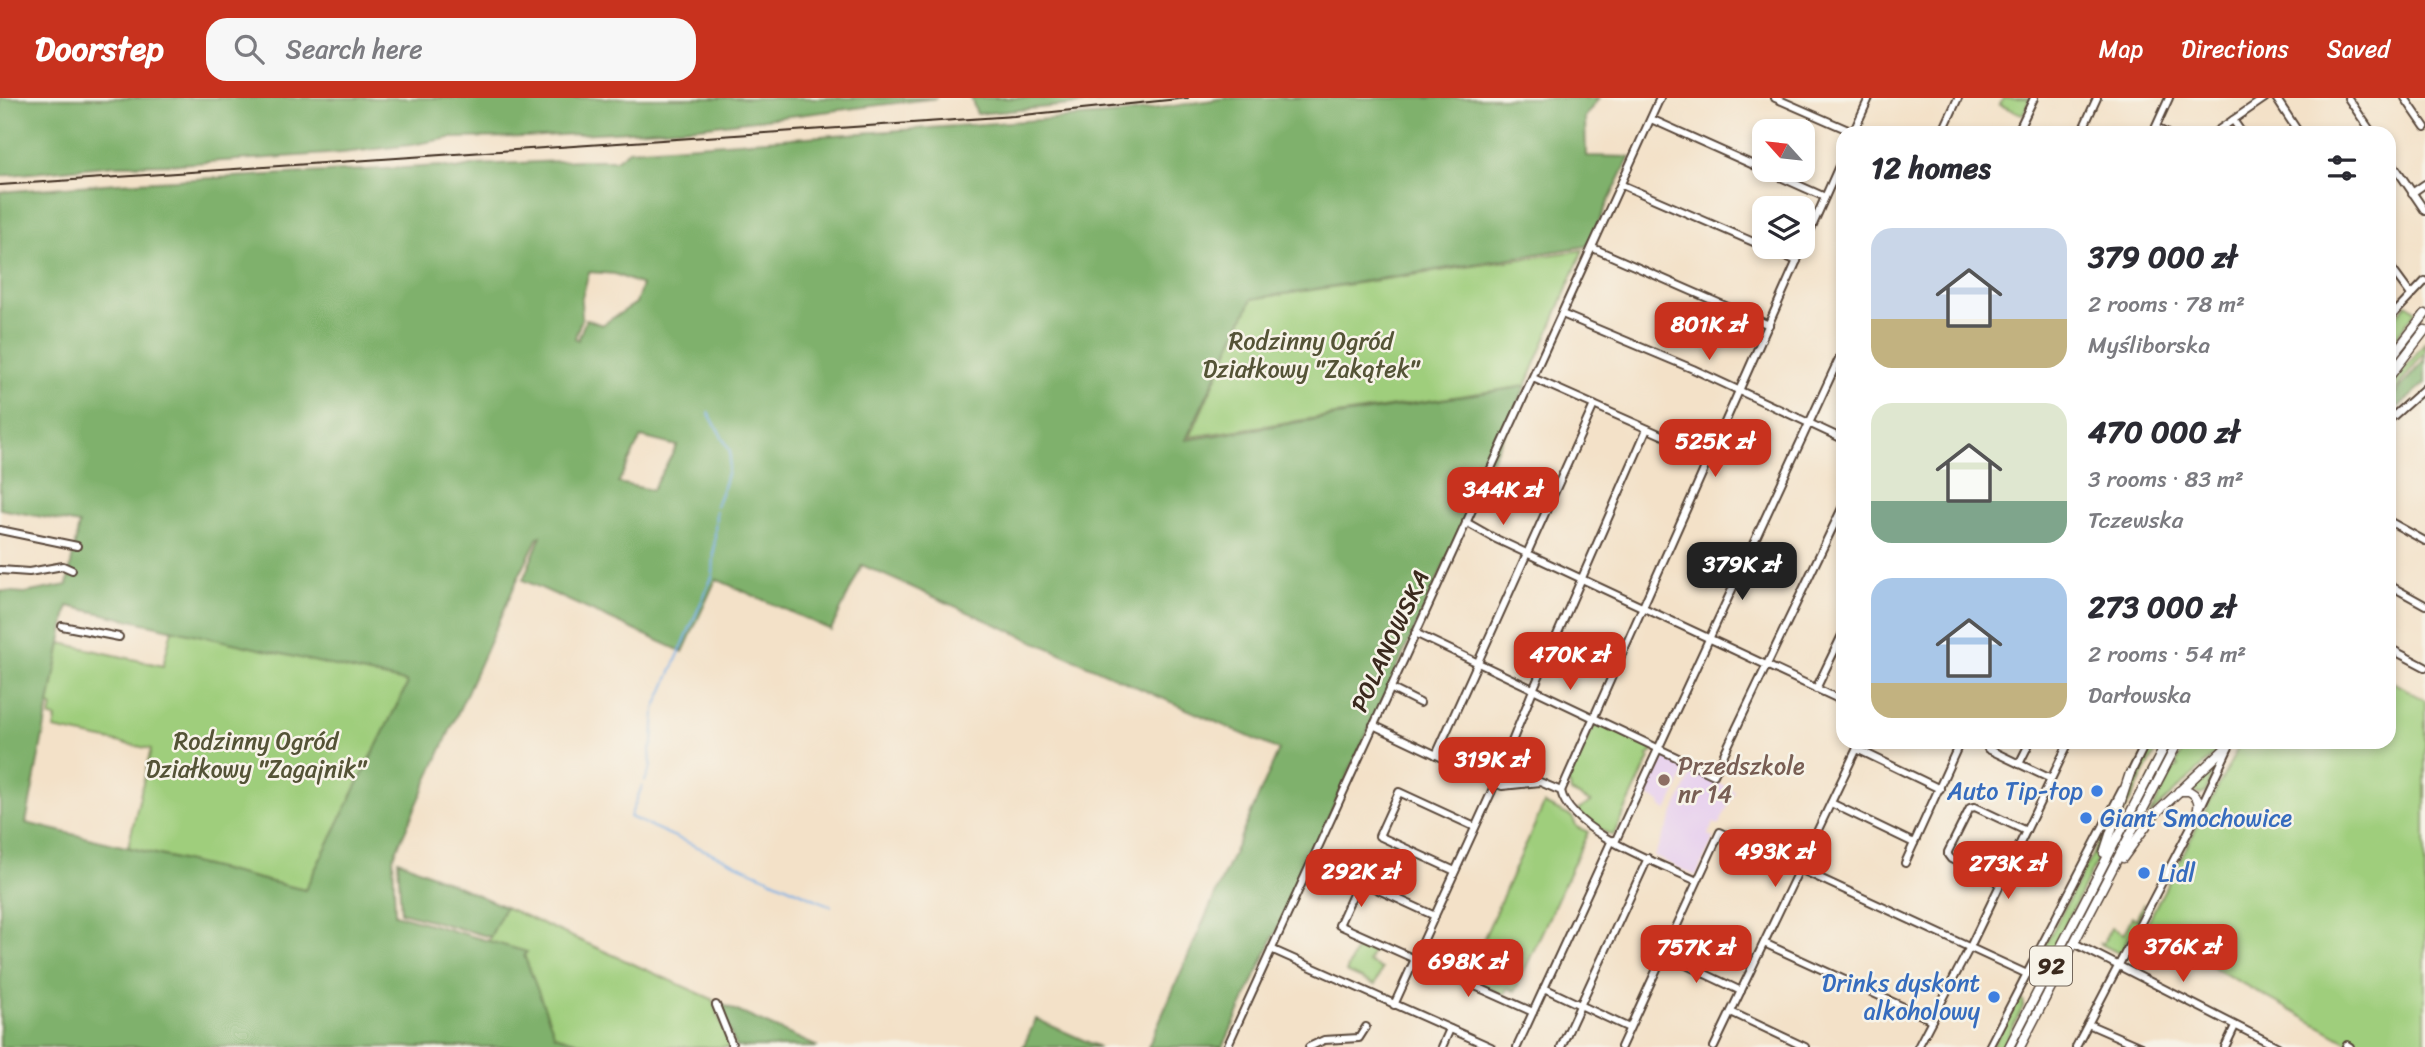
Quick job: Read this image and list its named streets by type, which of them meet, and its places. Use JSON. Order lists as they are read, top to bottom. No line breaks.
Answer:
{"streets":{"main road":["92"],"street":["POLANOWSKA"]},"parks":["Rodzinny Ogród Działkowy \"Zakątek\"","Rodzinny Ogród Działkowy \"Zagajnik\""],"places":["Przedszkole nr 14","Auto Tip-top","Giant Smochowice","Lidl","Drinks dyskont alkoholowy"],"north":"top left","page":{"header":"Doorstep","search":"Search here","nav":["Map","Directions","Saved"],"heading":"12 homes","list":[{"name":"379 000 zł","note":"2 rooms · 78 m² · Myśliborska"},{"name":"470 000 zł","note":"3 rooms · 83 m² · Tczewska"},{"name":"273 000 zł","note":"2 rooms · 54 m² · Darłowska"}],"price":["801K zł","525K zł","344K zł","379K zł","470K zł","319K zł","493K zł","273K zł","292K zł","376K zł","757K zł","698K zł"]}}
